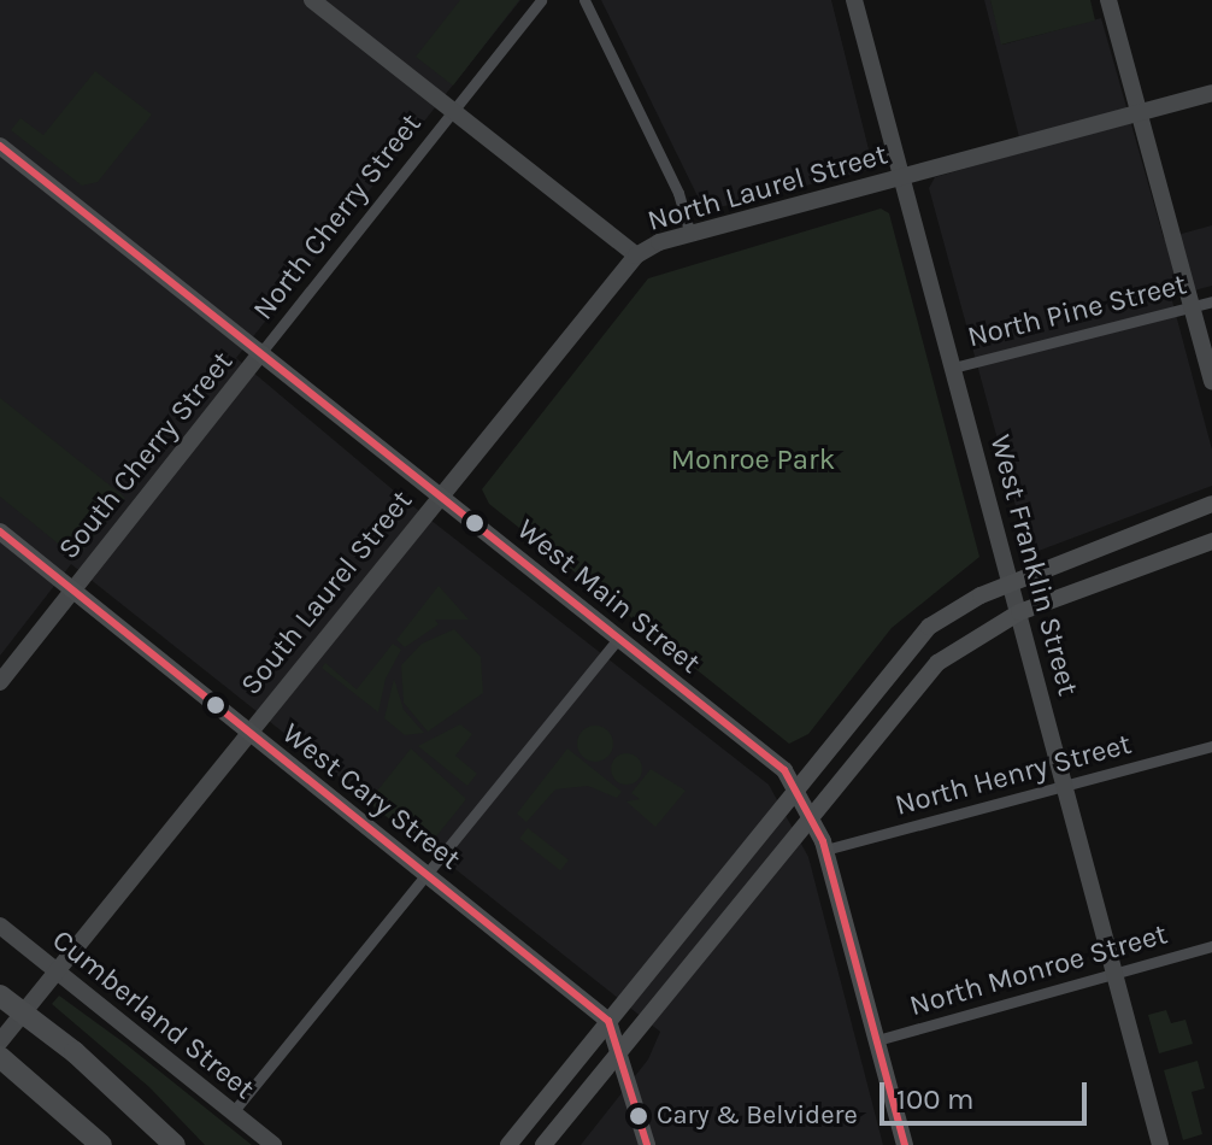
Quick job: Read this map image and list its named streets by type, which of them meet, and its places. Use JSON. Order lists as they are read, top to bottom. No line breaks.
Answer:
{"streets":{"main road":["West Main Street","West Cary Street"],"street":["North Laurel Street","North Cherry Street","North Pine Street","South Cherry Street","West Franklin Street","South Laurel Street","North Henry Street","North Monroe Street","Cumberland Street"]},"crossings":[["North Laurel Street","West Franklin Street"],["North Laurel Street","South Laurel Street"],["North Laurel Street","West Main Street"],["North Cherry Street","South Cherry Street"],["North Cherry Street","West Main Street"],["North Pine Street","West Franklin Street"],["South Cherry Street","West Main Street"],["South Cherry Street","West Cary Street"],["West Franklin Street","North Henry Street"],["West Franklin Street","North Monroe Street"],["South Laurel Street","West Main Street"],["South Laurel Street","West Cary Street"],["South Laurel Street","Cumberland Street"],["West Main Street","North Henry Street"],["West Main Street","North Monroe Street"]],"parks":["Monroe Park"],"places":["Cary & Belvidere"],"scale_bar":"100 m"}
